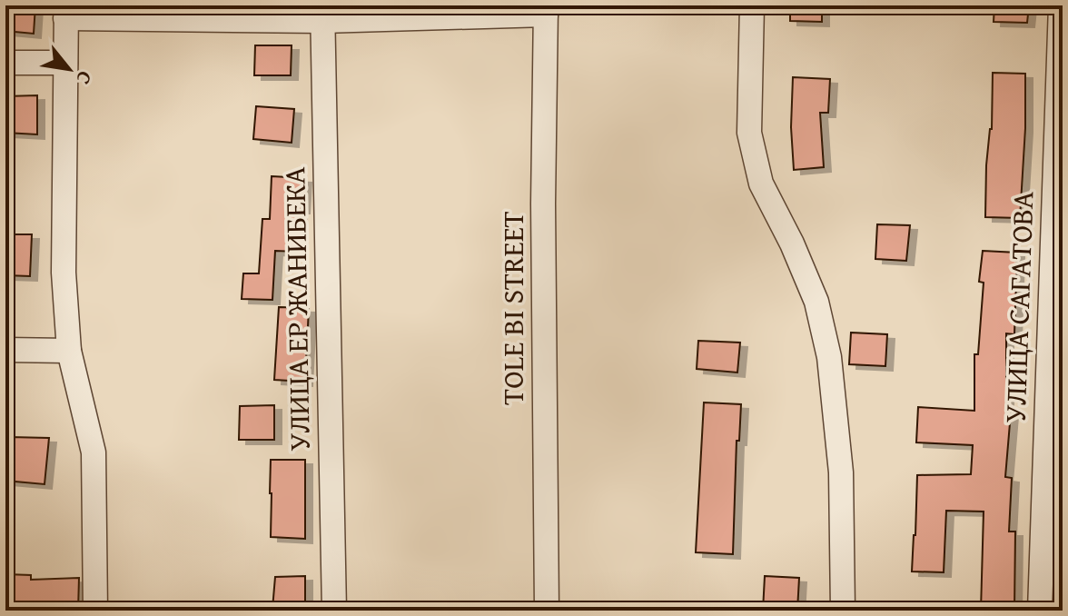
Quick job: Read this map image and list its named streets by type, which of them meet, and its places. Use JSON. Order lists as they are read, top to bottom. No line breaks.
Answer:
{"streets":{"street":["УЛИЦА САГАТОВА","TOLE BI STREET","УЛИЦА ЕР ЖАНИБЕКА"]},"north":"bottom right"}
